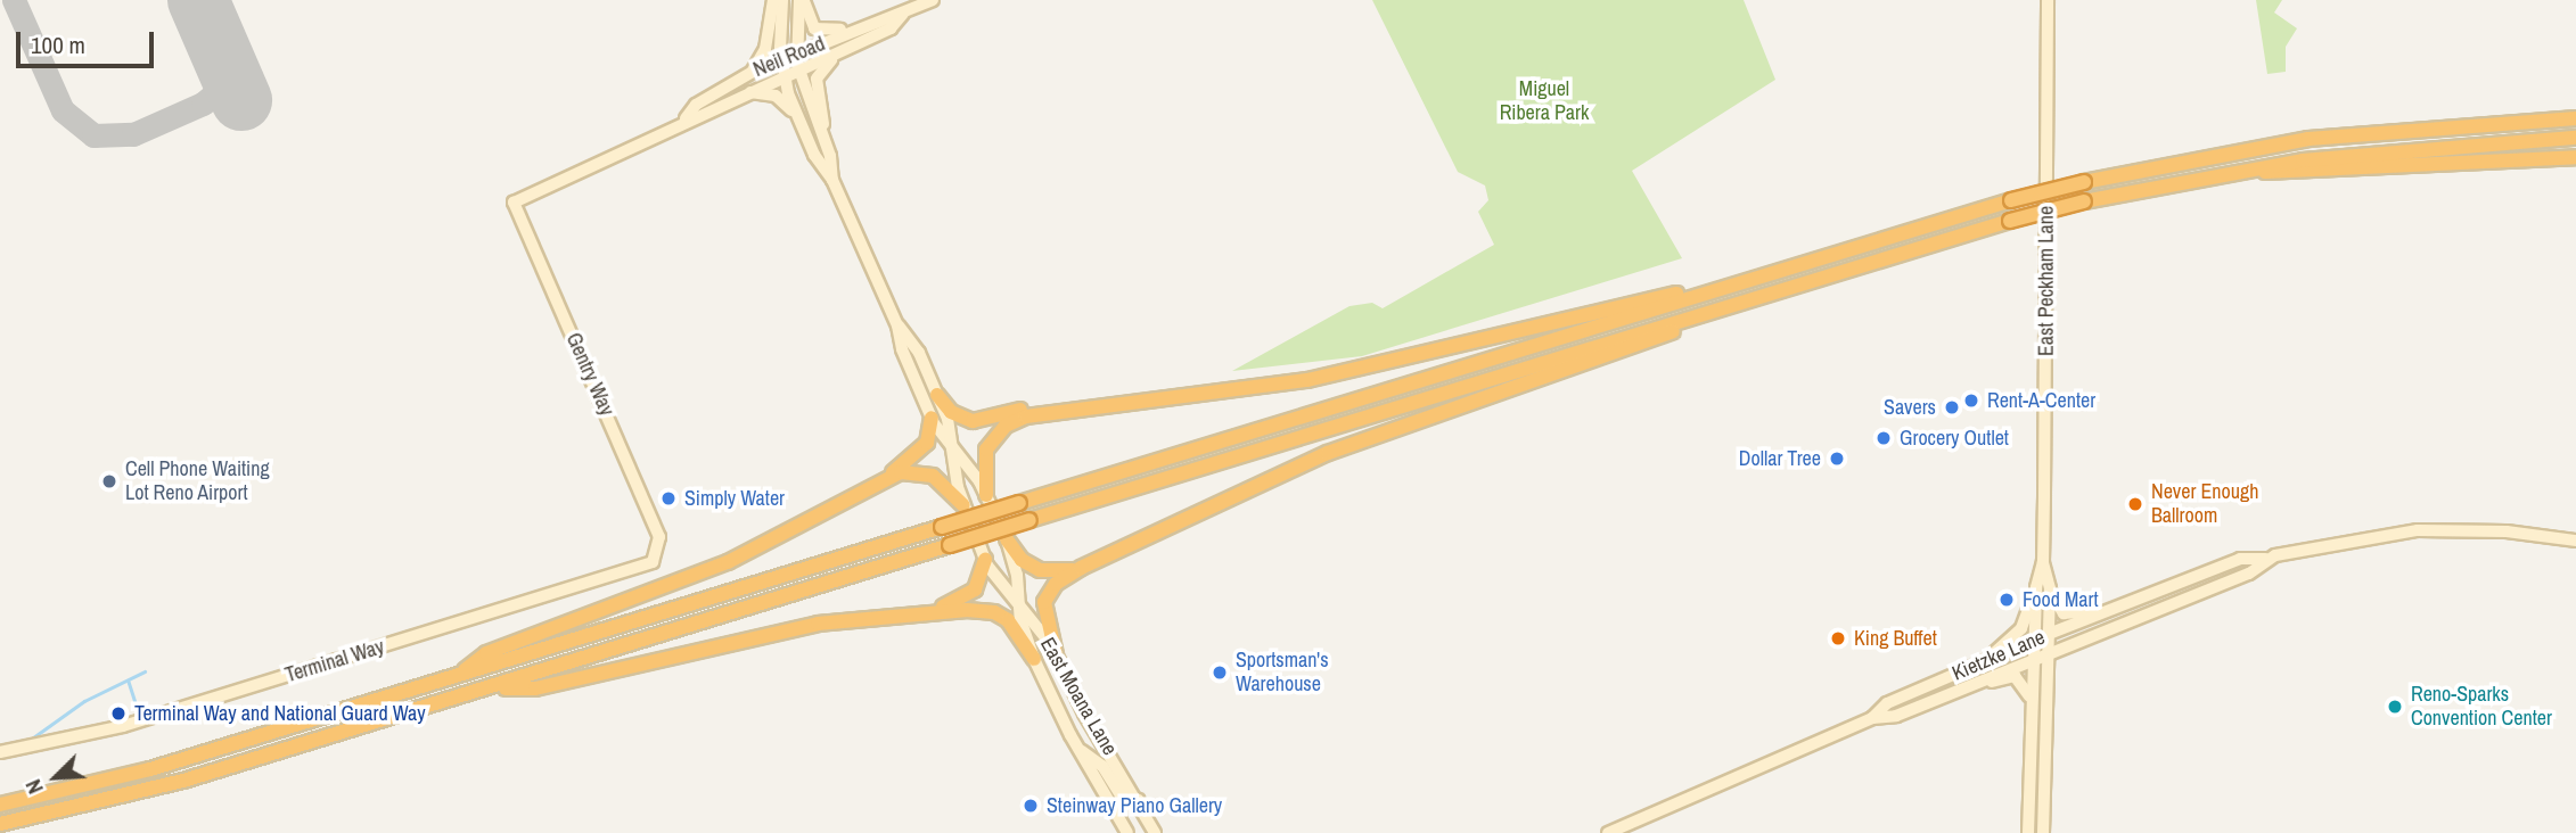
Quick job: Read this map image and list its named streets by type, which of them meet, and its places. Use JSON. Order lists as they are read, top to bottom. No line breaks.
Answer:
{"streets":{"main road":["Neil Road","East Peckham Lane","Gentry Way","Kietzke Lane","Terminal Way","East Moana Lane"]},"crossings":[["Neil Road","Gentry Way"],["Neil Road","East Moana Lane"],["East Peckham Lane","Kietzke Lane"],["Gentry Way","Terminal Way"]],"parks":["Miguel Ribera Park"],"places":["Rent-A-Center","Savers","Grocery Outlet","Dollar Tree","Cell Phone Waiting Lot Reno Airport","Simply Water","Never Enough Ballroom","Food Mart","King Buffet","Sportsman's Warehouse","Reno-Sparks Convention Center","Terminal Way and National Guard Way","Steinway Piano Gallery"],"scale_bar":"100 m","north":"bottom left"}
